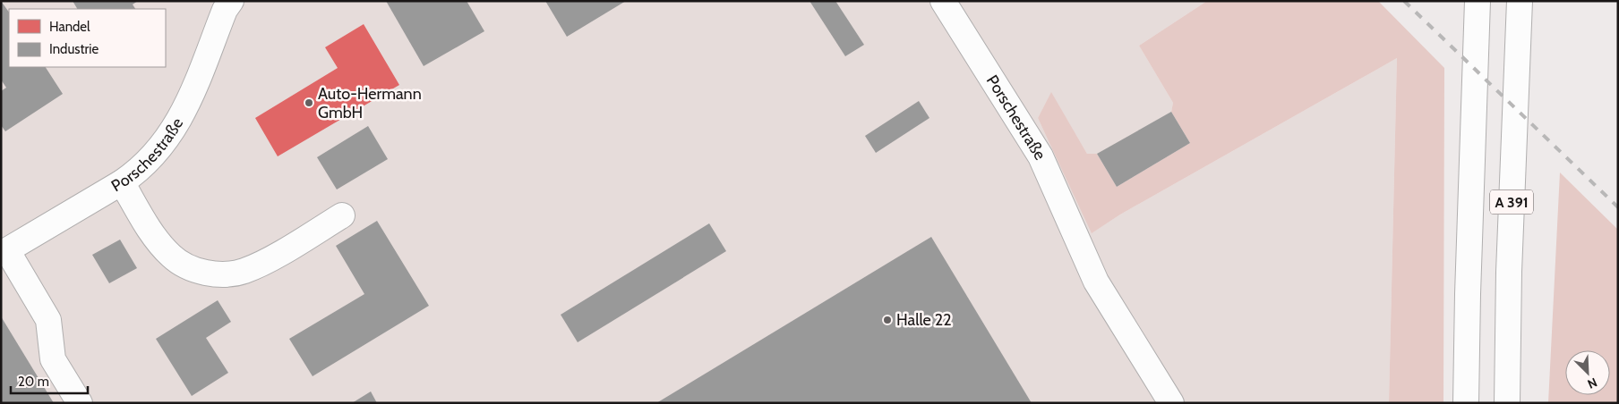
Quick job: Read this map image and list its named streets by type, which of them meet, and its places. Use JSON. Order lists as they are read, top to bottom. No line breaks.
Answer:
{"streets":{"main road":["Porschestraße","A 391"]},"places":["Auto-Hermann GmbH","Halle 22"],"legend":["Handel","Industrie"],"scale_bar":"20 m","north":"bottom right"}
